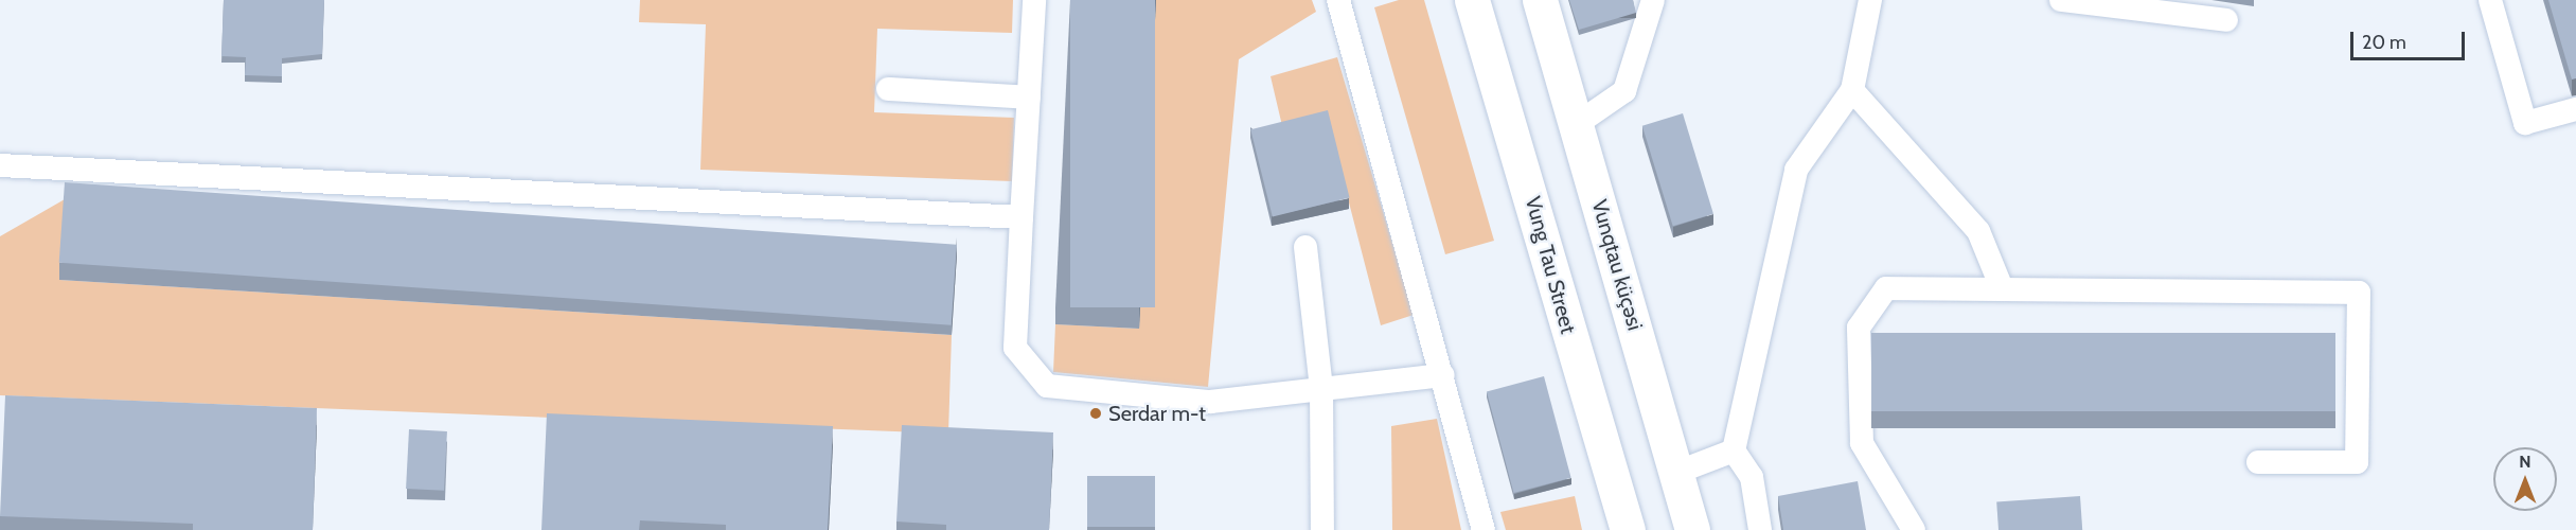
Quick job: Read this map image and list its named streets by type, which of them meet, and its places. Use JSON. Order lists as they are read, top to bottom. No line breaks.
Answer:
{"streets":{"main road":["Vung Tau Street","Vunqtau küçəsi"]},"places":["Serdar m-t"],"scale_bar":"20 m","north":"top"}
